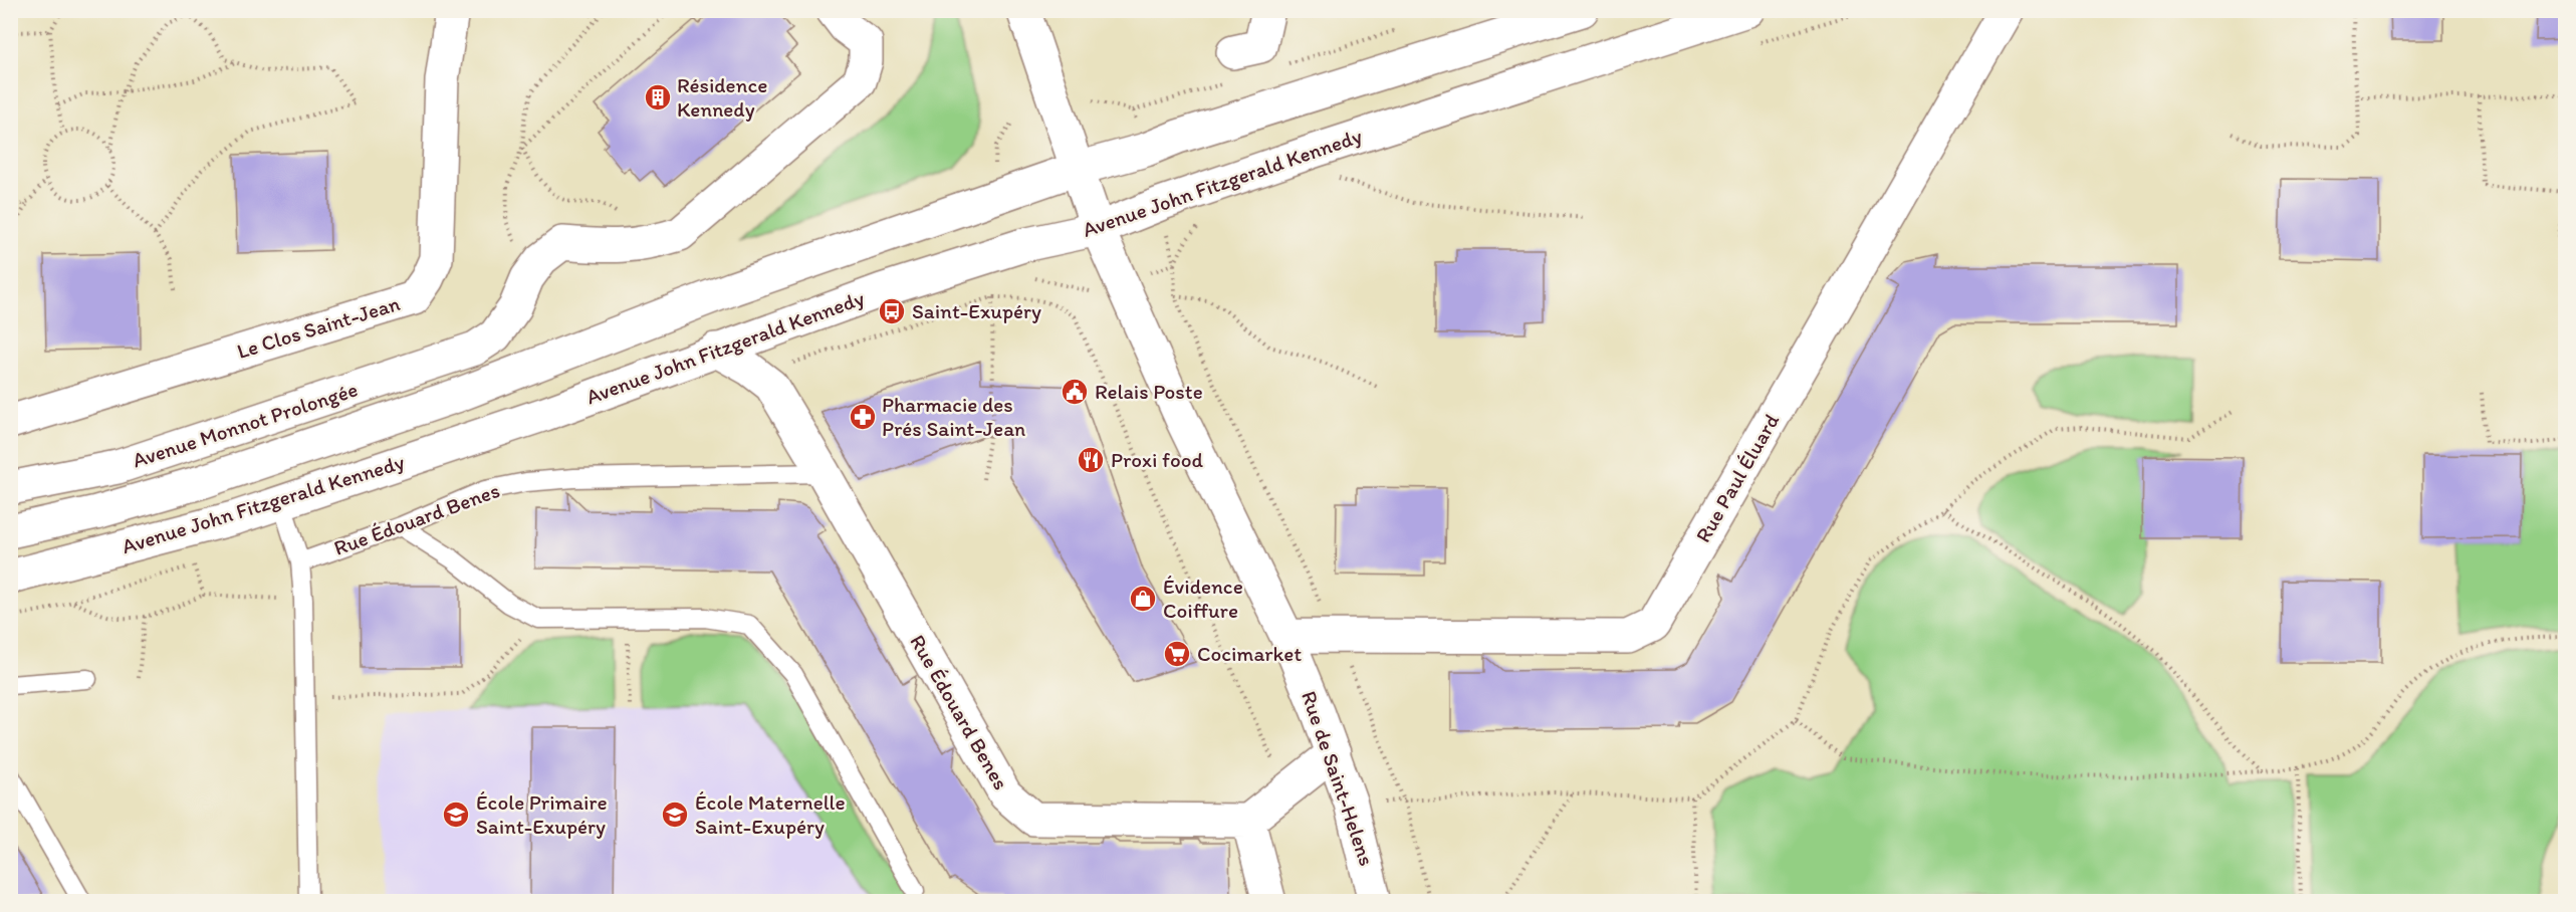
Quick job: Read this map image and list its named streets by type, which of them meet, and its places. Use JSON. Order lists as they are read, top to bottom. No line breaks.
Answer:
{"streets":{"street":["Avenue John Fitzgerald Kennedy","Le Clos Saint-Jean","Avenue Monnot Prolongée","Rue Paul Éluard","Rue Édouard Benes","Rue de Saint-Helens"]},"crossings":[["Avenue John Fitzgerald Kennedy","Rue Édouard Benes"],["Avenue John Fitzgerald Kennedy","Rue de Saint-Helens"],["Rue Paul Éluard","Rue de Saint-Helens"]],"places":{"building":["Résidence Kennedy"],"bus stop":["Saint-Exupéry"],"public building":["Relais Poste"],"pharmacy":["Pharmacie des Prés Saint-Jean"],"restaurant":["Proxi food"],"shop":["Évidence Coiffure"],"supermarket":["Cocimarket"],"school or university":["École Primaire Saint-Exupéry","École Maternelle Saint-Exupéry"]}}
